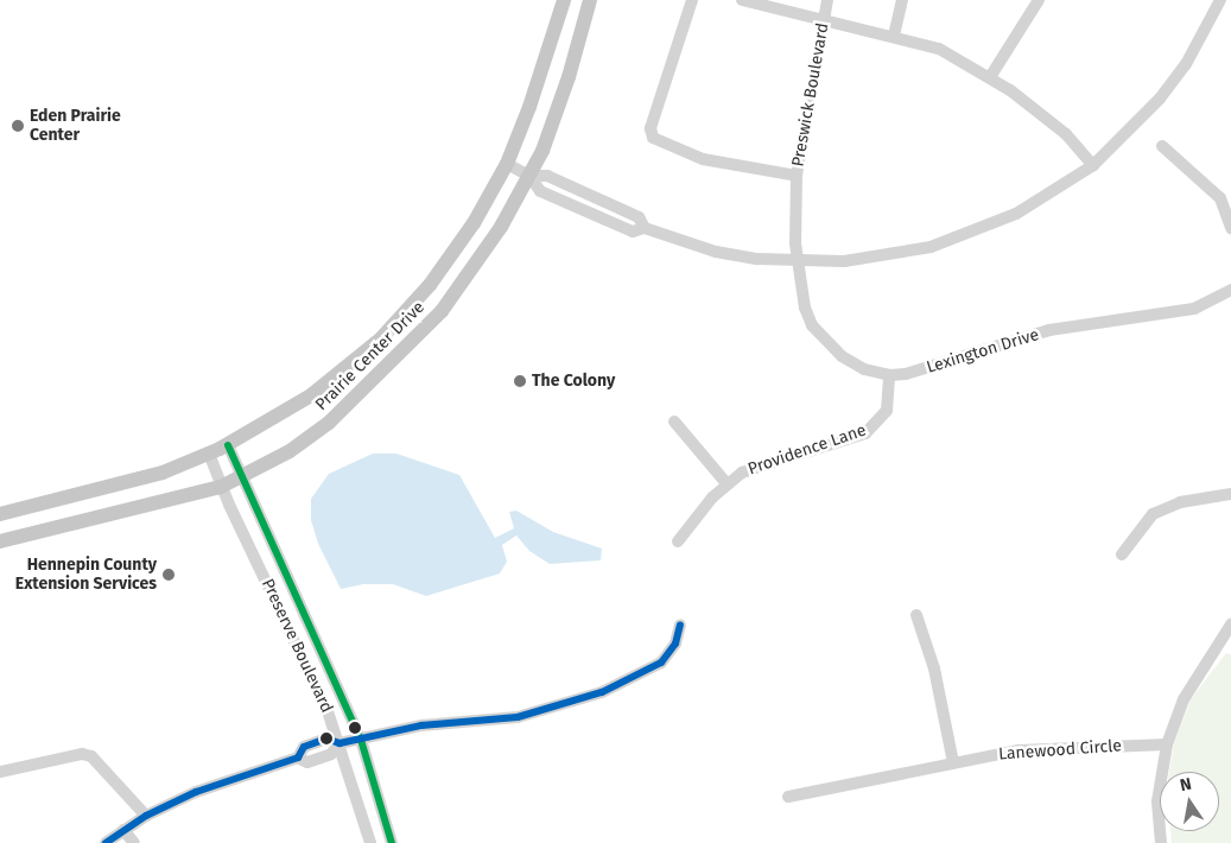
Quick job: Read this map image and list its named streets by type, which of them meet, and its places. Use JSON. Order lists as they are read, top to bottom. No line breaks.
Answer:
{"streets":{"main road":["Prairie Center Drive"],"street":["Preswick Boulevard","Lexington Drive","Providence Lane","Preserve Boulevard","Lanewood Circle"]},"crossings":[["Preswick Boulevard","Lexington Drive"],["Lexington Drive","Providence Lane"],["Prairie Center Drive","Preserve Boulevard"]],"places":["Eden Prairie Center","The Colony","Hennepin County Extension Services"],"north":"top"}
